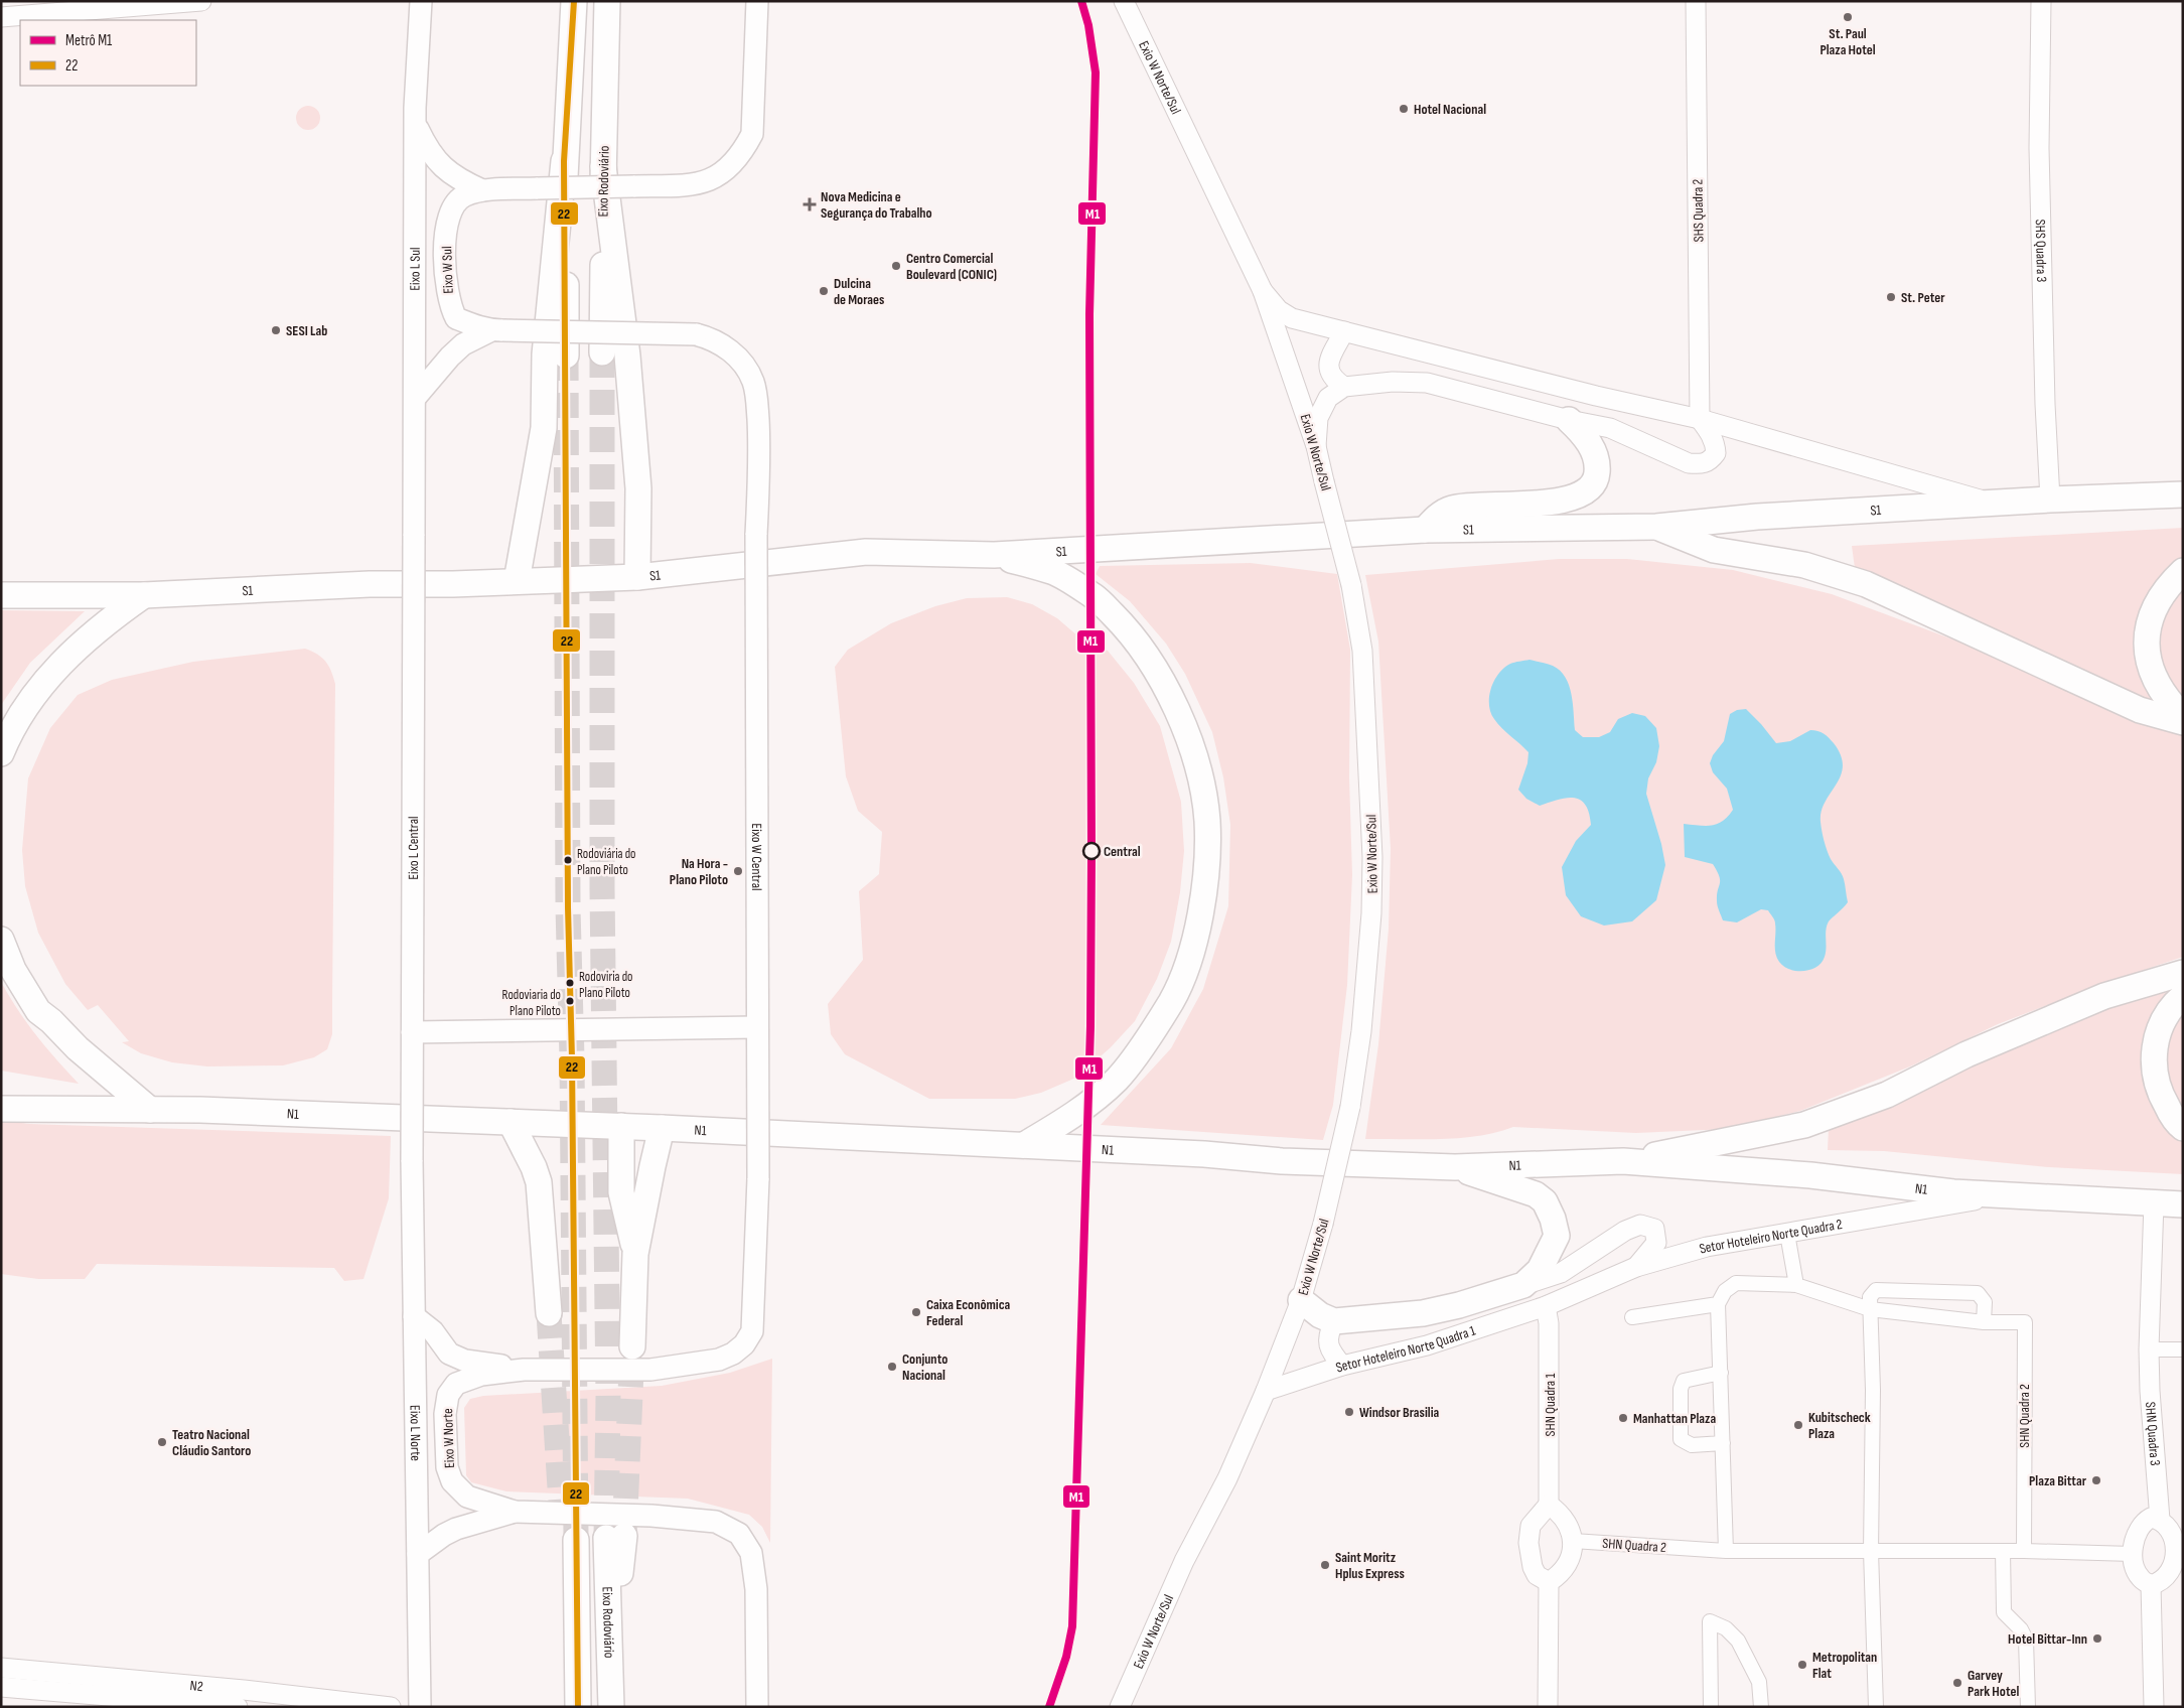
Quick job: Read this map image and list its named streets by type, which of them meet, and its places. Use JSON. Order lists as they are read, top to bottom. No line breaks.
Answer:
{"streets":{"highway":["Eixo Rodoviário","S1","N1"],"main road":["Exio W Norte/Sul","SHS Quadra 2","SHS Quadra 3","Eixo L Sul","Eixo W Sul","Eixo L Central","Eixo W Central","Setor Hoteleiro Norte Quadra 2","Setor Hoteleiro Norte Quadra 1","SHN Quadra 1","Eixo L Norte","SHN Quadra 3","Eixo W Norte","N2"],"street":["SHN Quadra 2"]},"crossings":[["Exio W Norte/Sul","Setor Hoteleiro Norte Quadra 1"],["SHS Quadra 3","S1"],["Eixo L Sul","Eixo L Central"],["Eixo W Sul","Eixo W Central"],["Eixo L Central","Eixo L Norte"],["Eixo W Central","Eixo W Norte"],["N1","Setor Hoteleiro Norte Quadra 2"],["N1","SHN Quadra 3"],["Setor Hoteleiro Norte Quadra 2","Setor Hoteleiro Norte Quadra 1"],["Setor Hoteleiro Norte Quadra 2","SHN Quadra 1"],["Setor Hoteleiro Norte Quadra 1","SHN Quadra 1"],["SHN Quadra 2","SHN Quadra 3"]],"places":{"other":["St. Paul Plaza Hotel","Hotel Nacional","Centro Comercial Boulevard (CONIC)","Dulcina de Moraes","St. Peter","SESI Lab","Central","Rodoviária do Plano Piloto","Na Hora - Plano Piloto","Rodoviria do Plano Piloto","Rodoviaria do Plano Piloto","Caixa Econômica Federal","Conjunto Nacional","Windsor Brasilia","Manhattan Plaza","Kubitscheck Plaza","Teatro Nacional Cláudio Santoro","Plaza Bittar","Saint Moritz Hplus Express","Hotel Bittar-Inn","Metropolitan Flat","Garvey Park Hotel"],"health":["Nova Medicina e Segurança do Trabalho"]},"lines":["metro line M1","transit line 22"],"legend":["Metrô M1","22"]}
